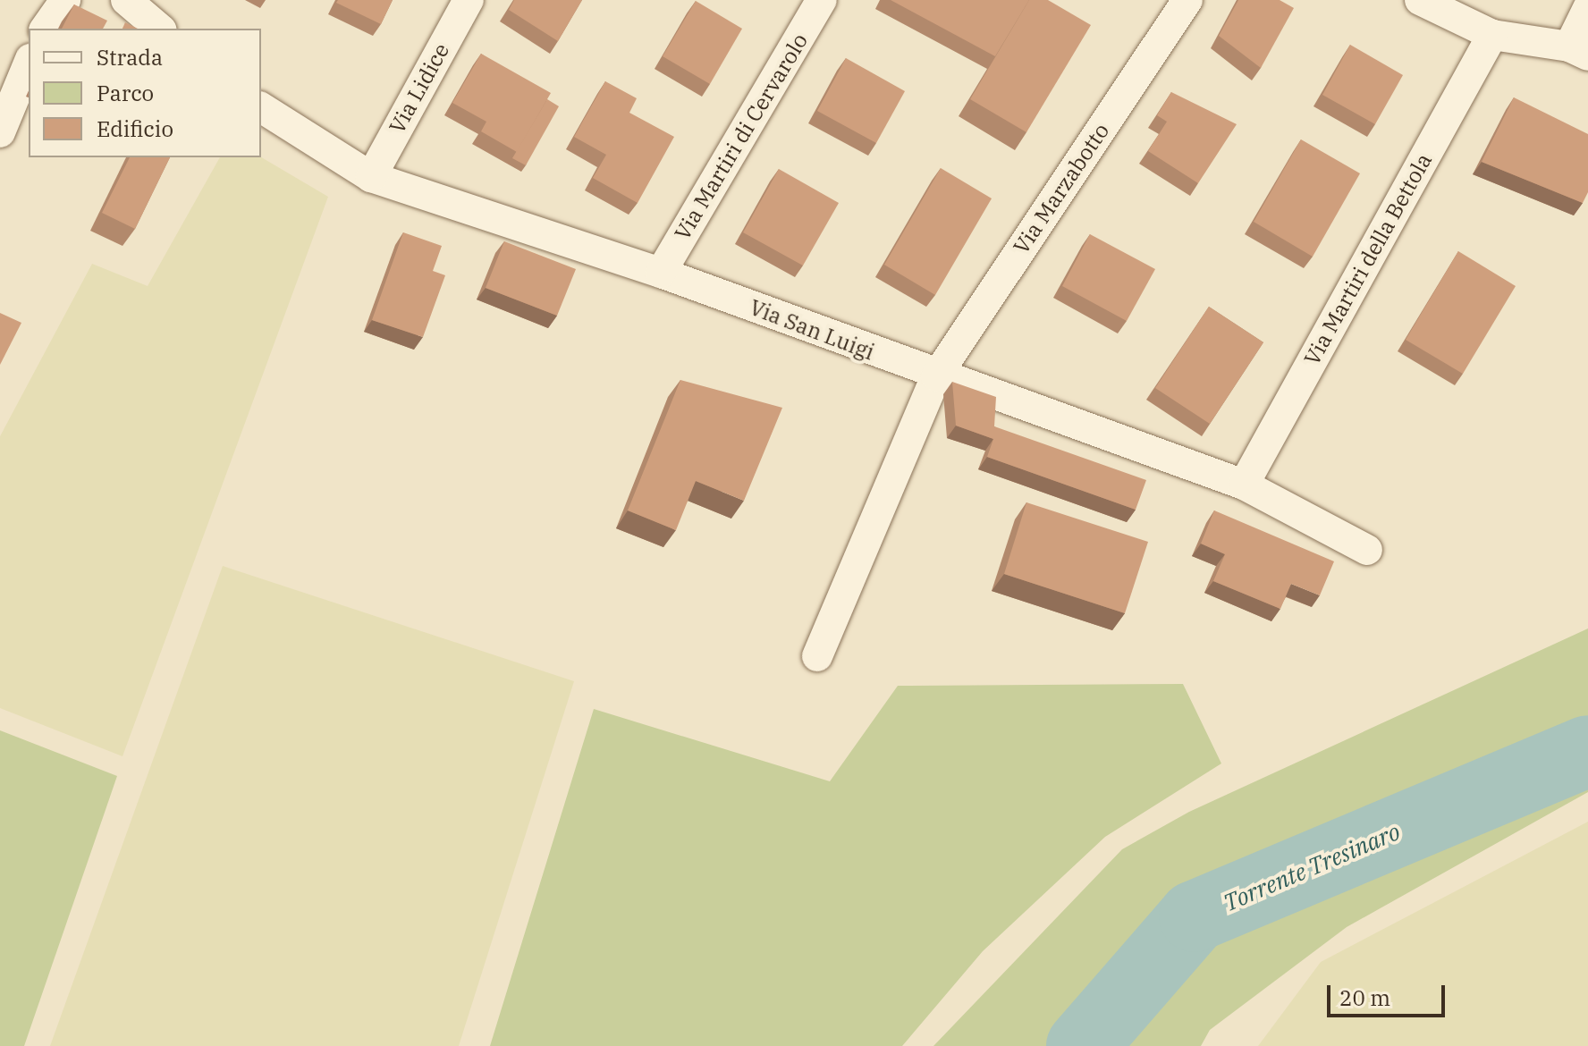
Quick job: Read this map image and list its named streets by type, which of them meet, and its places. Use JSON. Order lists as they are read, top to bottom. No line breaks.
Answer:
{"streets":{"street":["Via Lidice","Via Martiri di Cervarolo","Via Marzabotto","Via Martiri della Bettola","Via San Luigi"]},"crossings":[["Via Lidice","Via San Luigi"],["Via Martiri di Cervarolo","Via San Luigi"],["Via Marzabotto","Via San Luigi"],["Via Martiri della Bettola","Via San Luigi"]],"water":["Torrente Tresinaro"],"legend":["Strada","Parco","Edificio"],"scale_bar":"20 m"}
